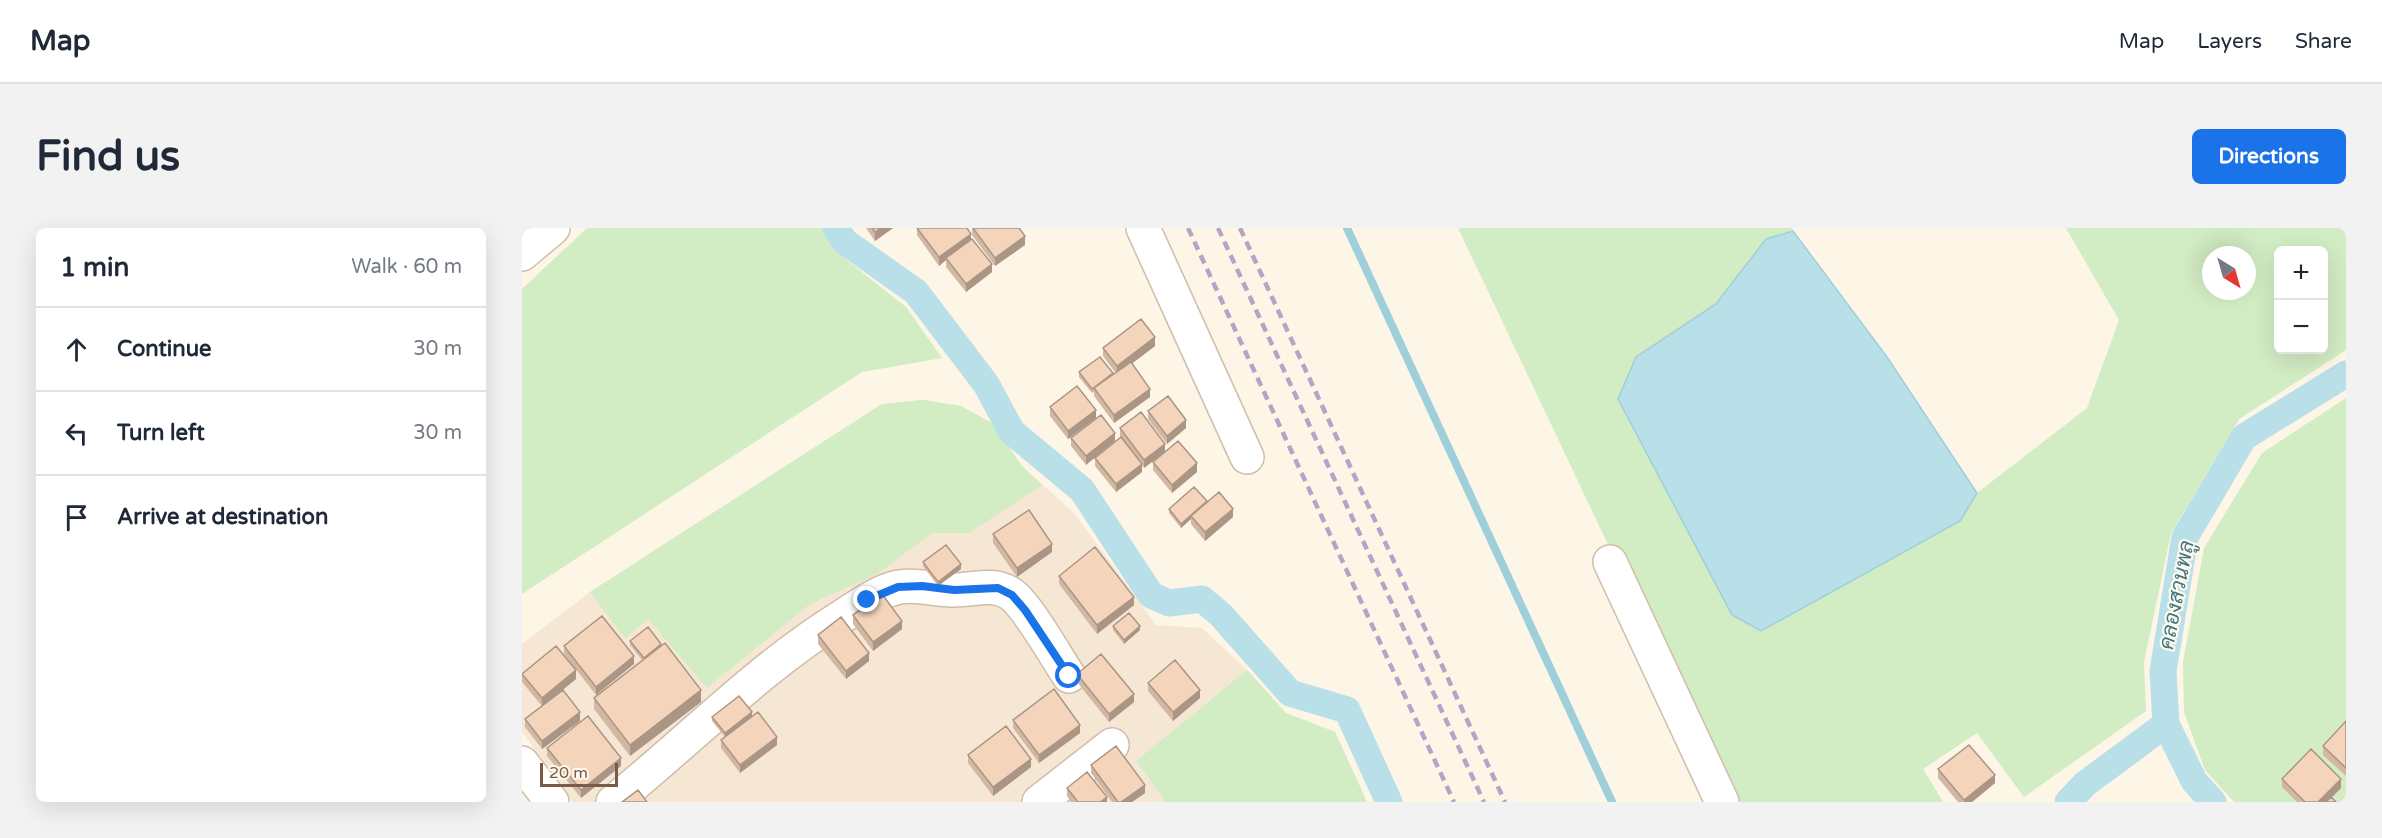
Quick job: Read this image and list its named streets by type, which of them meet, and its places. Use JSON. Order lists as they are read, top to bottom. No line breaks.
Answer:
{"water":["คลองสวนพลู"],"scale_bar":"20 m","north":"bottom right","page":{"header":"Map","nav":["Map","Layers","Share"],"buttons":"Directions","title":"Find us","heading":["1 min","Walk · 60 m"],"map_buttons":["+","−"],"list":[["Continue","30 m"],["Turn left","30 m"],"Arrive at destination"],"scale":"20 m"}}
